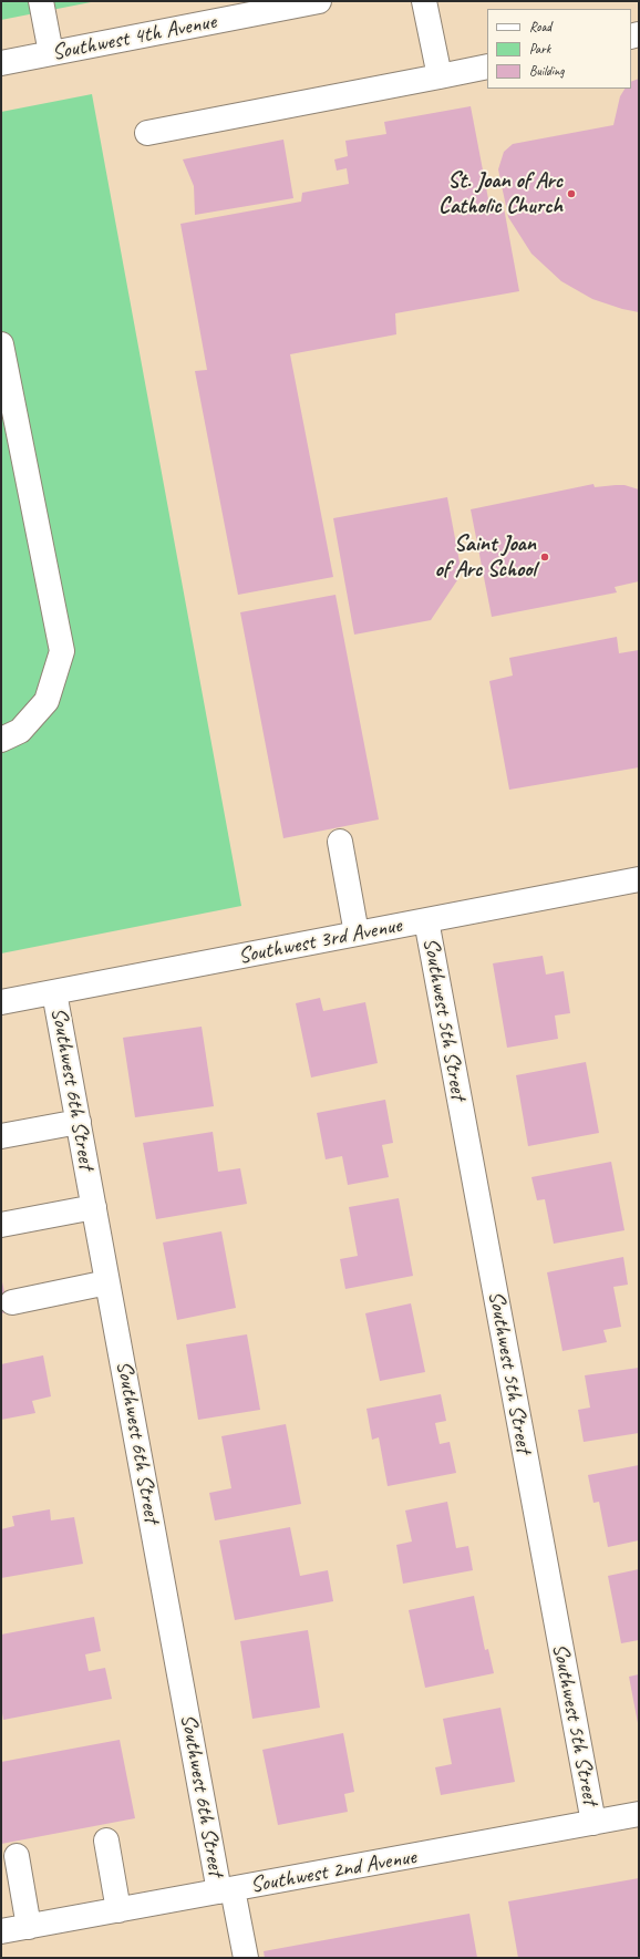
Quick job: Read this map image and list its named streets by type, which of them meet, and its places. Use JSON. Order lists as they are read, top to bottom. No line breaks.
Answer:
{"streets":{"street":["Southwest 4th Avenue","Southwest 3rd Avenue","Southwest 5th Street","Southwest 6th Street","Southwest 2nd Avenue"]},"crossings":[["Southwest 3rd Avenue","Southwest 5th Street"],["Southwest 3rd Avenue","Southwest 6th Street"],["Southwest 5th Street","Southwest 2nd Avenue"],["Southwest 6th Street","Southwest 2nd Avenue"]],"places":["St. Joan of Arc Catholic Church","Saint Joan of Arc School"],"legend":["Road","Park","Building"]}
